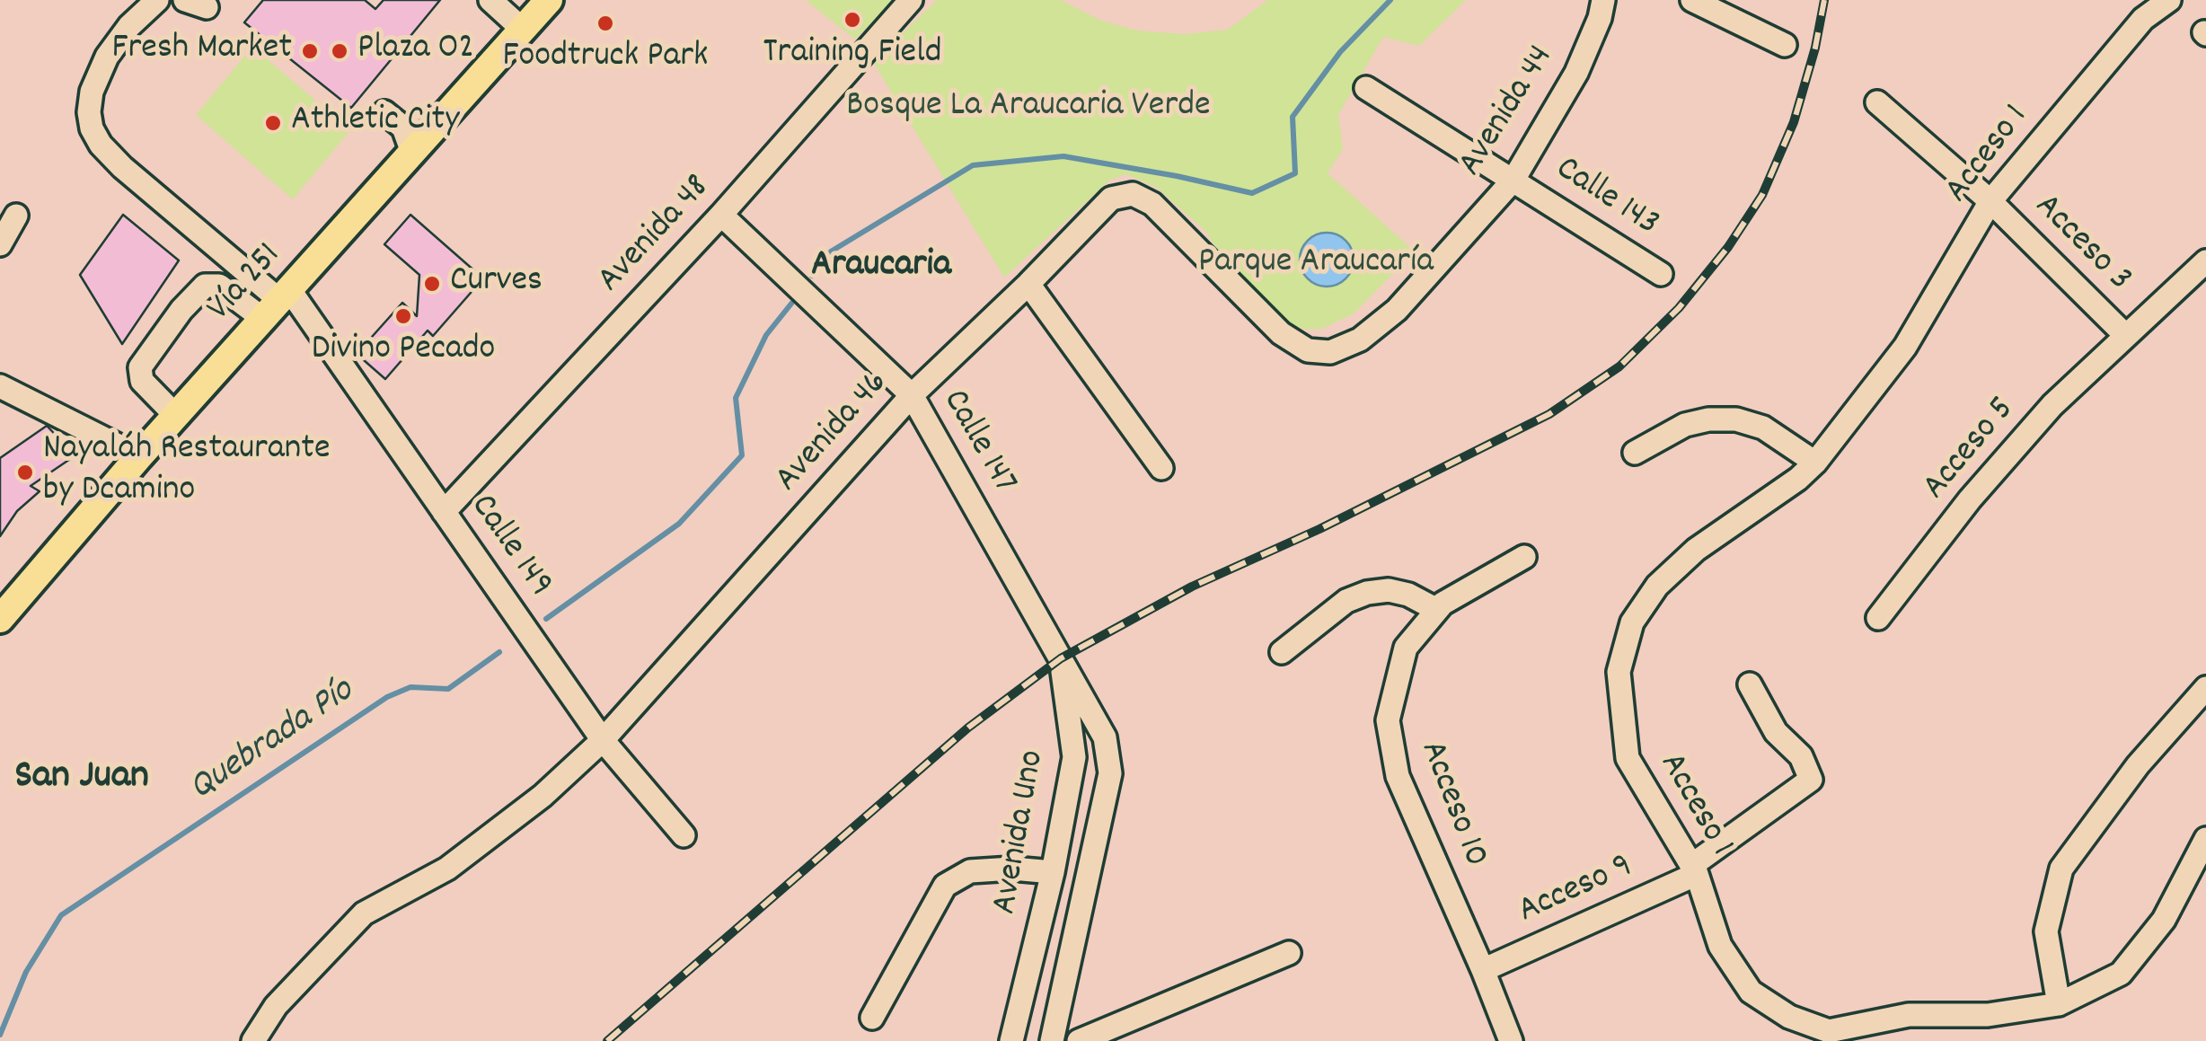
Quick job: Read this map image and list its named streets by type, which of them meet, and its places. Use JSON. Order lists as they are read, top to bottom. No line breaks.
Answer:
{"streets":{"main road":["Vía 251"],"street":["Avenida 44","Acceso 1","Calle 143","Avenida 48","Acceso 3","Avenida 46","Calle 147","Acceso 5","Calle 149","Acceso 10","Avenida Uno","Acceso 9"]},"crossings":[["Avenida 44","Calle 143"],["Avenida 44","Avenida 46"],["Acceso 1","Acceso 3"],["Acceso 1","Acceso 9"],["Avenida 48","Calle 147"],["Avenida 48","Calle 149"],["Acceso 3","Acceso 5"],["Vía 251","Calle 149"],["Avenida 46","Calle 147"],["Avenida 46","Calle 149"],["Calle 147","Avenida Uno"],["Acceso 10","Acceso 9"]],"districts":["Araucaria","San Juan"],"water":["Quebrada Pío"],"parks":["Bosque La Araucaria Verde","Parque Araucaría"],"places":["Training Field","Foodtruck Park","Fresh Market","Plaza O2","Athletic City","Curves","Divino Pecado","Nayaláh Restaurante by Dcamino"]}
